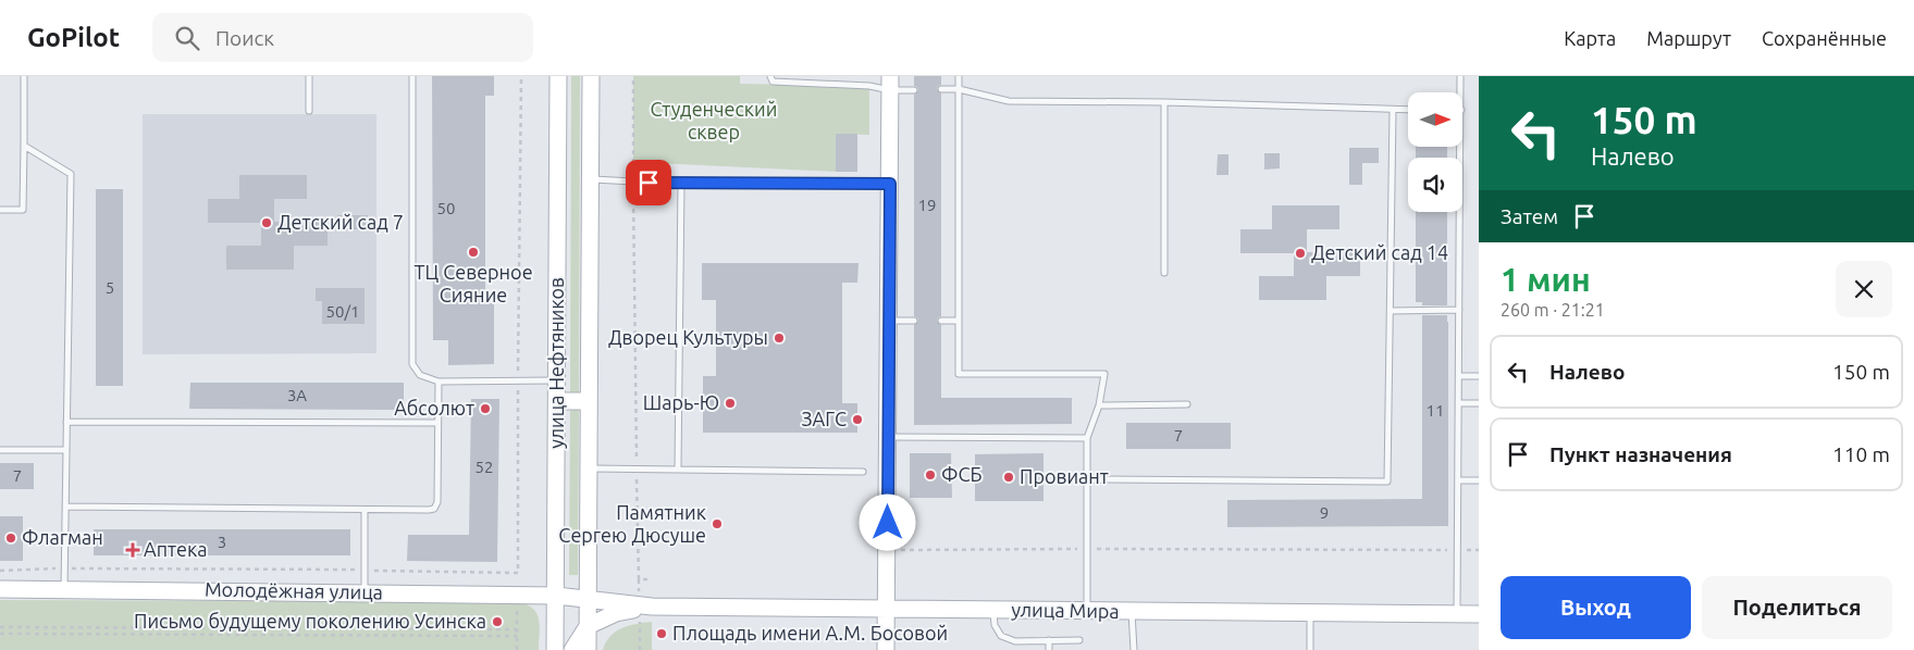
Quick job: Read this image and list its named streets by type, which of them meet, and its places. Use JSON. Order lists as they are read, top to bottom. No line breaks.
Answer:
{"streets":{"main road":["улица Нефтяников","Молодёжная улица","улица Мира"]},"crossings":[["улица Нефтяников","Молодёжная улица"],["улица Нефтяников","улица Мира"],["Молодёжная улица","улица Мира"]],"parks":["Студенческий сквер"],"places":{"other":["Детский сад 7","ТЦ Северное Сияние","Детский сад 14","Дворец Культуры","Шарь-Ю","Абсолют","ЗАГС","ФСБ","Провиант","Памятник Сергею Дюсуше","Флагман","Письмо будущему поколению Усинска","Площадь имени А.М. Босовой"],"health":["Аптека"]},"house_numbers":["19","50","5","50/1","3А","11","7","52","7","9","3"],"north":"right","page":{"header":"GoPilot","search":"Поиск","nav":["Карта","Маршрут","Сохранённые"],"turn":["150 m","Налево"],"then":"Затем","heading":["1 мин","260 m · 21:21"],"list":[{"name":"Налево","value":"150 m"},{"name":"Пункт назначения","value":"110 m"}],"buttons":["Выход","Поделиться"]}}
